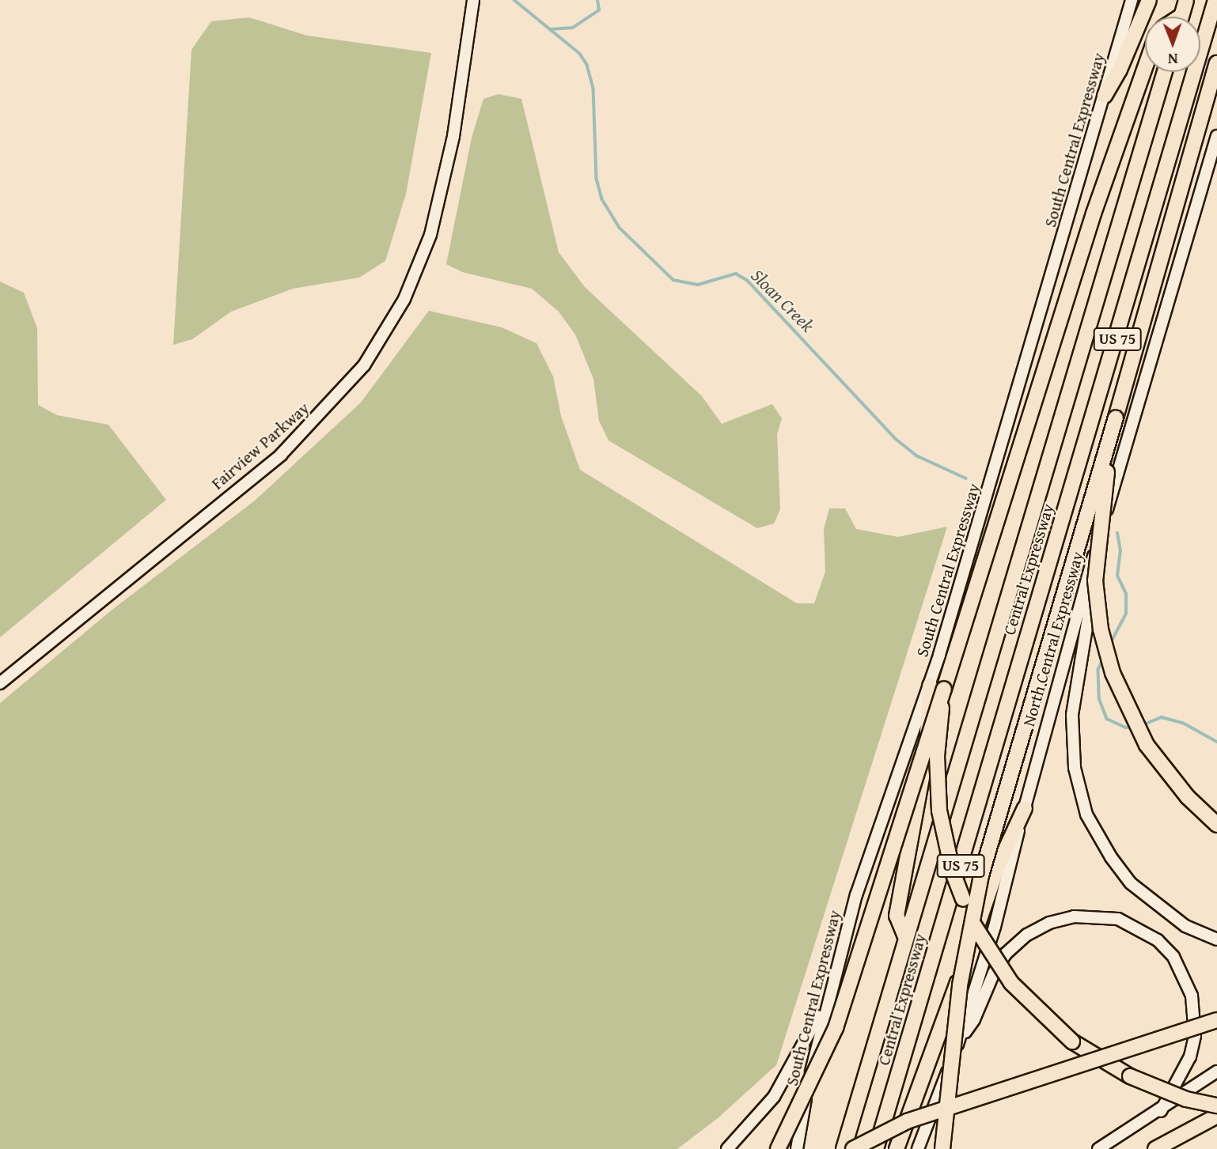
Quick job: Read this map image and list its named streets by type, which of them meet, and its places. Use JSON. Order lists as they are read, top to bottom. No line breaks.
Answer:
{"streets":{"highway":["US 75","Central Expressway"],"main road":["South Central Expressway","Fairview Parkway","North Central Expressway"]},"water":["Sloan Creek"],"north":"bottom"}
